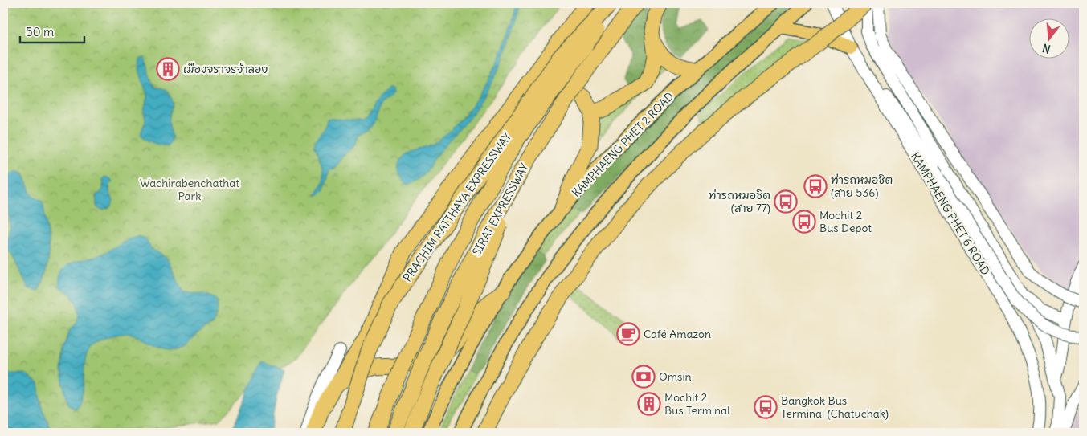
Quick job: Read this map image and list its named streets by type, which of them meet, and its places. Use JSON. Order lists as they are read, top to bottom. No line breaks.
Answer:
{"streets":{"highway":["PRACHIM RATTHAYA EXPRESSWAY","SIRAT EXPRESSWAY"],"main road":["KAMPHAENG PHET 2 ROAD"],"street":["KAMPHAENG PHET 6 ROAD"]},"parks":["Wachirabenchathat Park"],"places":{"building":["เมืองจราจรจำลอง","Mochit 2 Bus Terminal"],"bus stop":["ท่ารถหมอชิต (สาย 536)","ท่ารถหมอชิต (สาย 77)","Mochit 2 Bus Depot","Bangkok Bus Terminal (Chatuchak)"],"cafe":["Café Amazon"],"bank":["Omsin"]},"scale_bar":"50 m","north":"bottom"}
